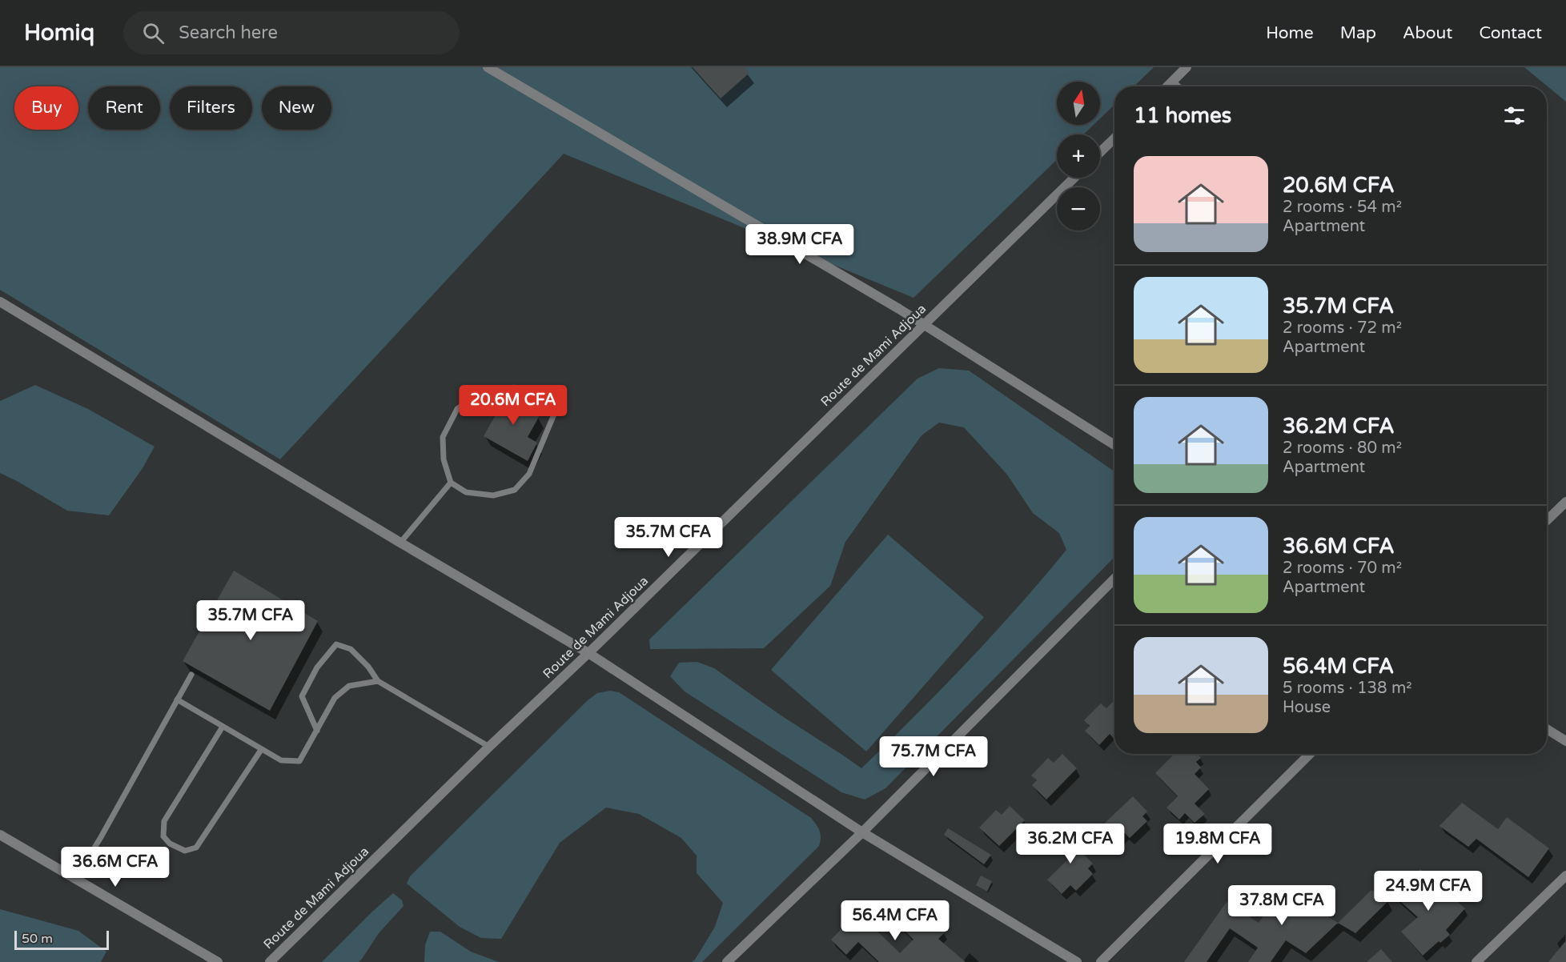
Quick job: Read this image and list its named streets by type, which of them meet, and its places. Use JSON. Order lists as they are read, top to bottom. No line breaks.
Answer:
{"streets":{"street":["Route de Mami Adjoua"]},"scale_bar":"50 m","north":"top","page":{"header":"Homiq","search":"Search here","nav":["Home","Map","About","Contact"],"map_buttons":["+","−"],"chip":["Buy","Rent","Filters","New"],"heading":"11 homes","list":[{"name":"20.6M CFA","note":"2 rooms · 54 m² · Apartment"},{"name":"35.7M CFA","note":"2 rooms · 72 m² · Apartment"},{"name":"36.2M CFA","note":"2 rooms · 80 m² · Apartment"},{"name":"36.6M CFA","note":"2 rooms · 70 m² · Apartment"},{"name":"56.4M CFA","note":"5 rooms · 138 m² · House"}],"price":["38.9M CFA","20.6M CFA","35.7M CFA","35.7M CFA","75.7M CFA","36.2M CFA","19.8M CFA","36.6M CFA","24.9M CFA","37.8M CFA","56.4M CFA"],"scale":"50 m"}}
